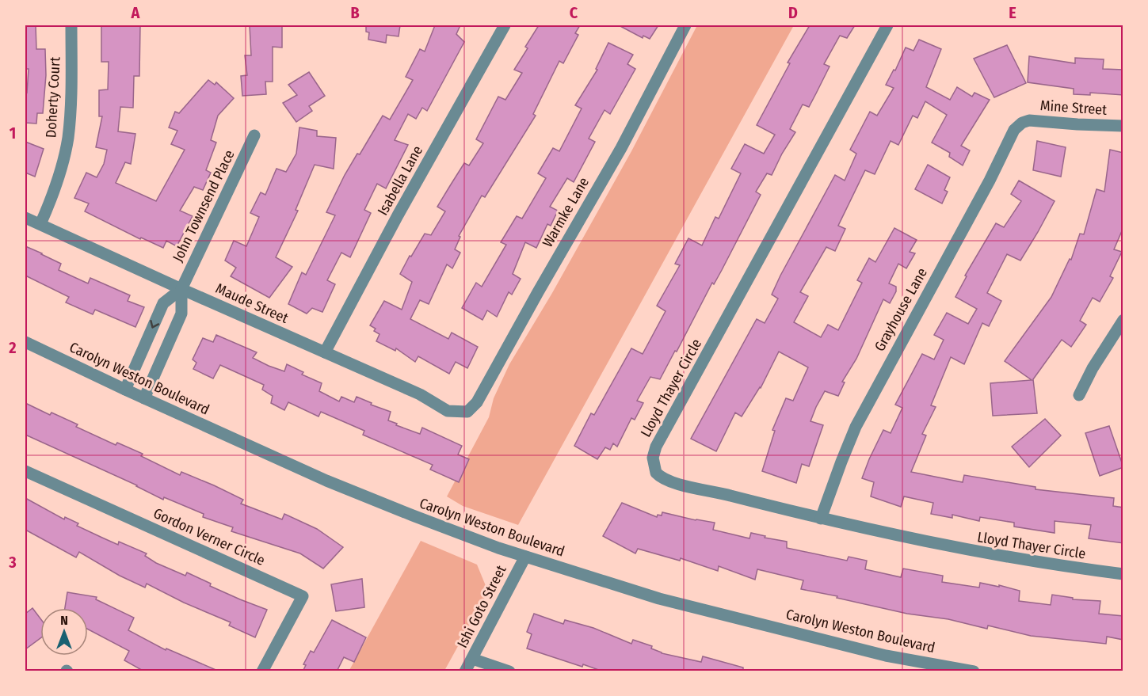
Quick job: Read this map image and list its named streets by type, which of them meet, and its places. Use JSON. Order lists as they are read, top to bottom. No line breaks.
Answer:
{"streets":{"street":["Doherty Court","Mine Street","Isabella Lane","John Townsend Place","Warmke Lane","Maude Street","Grayhouse Lane","Carolyn Weston Boulevard","Lloyd Thayer Circle","Gordon Verner Circle","Ishi Goto Street"]},"crossings":[["Doherty Court","Maude Street"],["Mine Street","Grayhouse Lane"],["Isabella Lane","Maude Street"],["John Townsend Place","Maude Street"],["John Townsend Place","Carolyn Weston Boulevard"],["Warmke Lane","Maude Street"],["Grayhouse Lane","Lloyd Thayer Circle"],["Carolyn Weston Boulevard","Ishi Goto Street"]],"north":"top","grid":{"columns":["A","B","C","D","E"],"rows":["1","2","3"]}}
